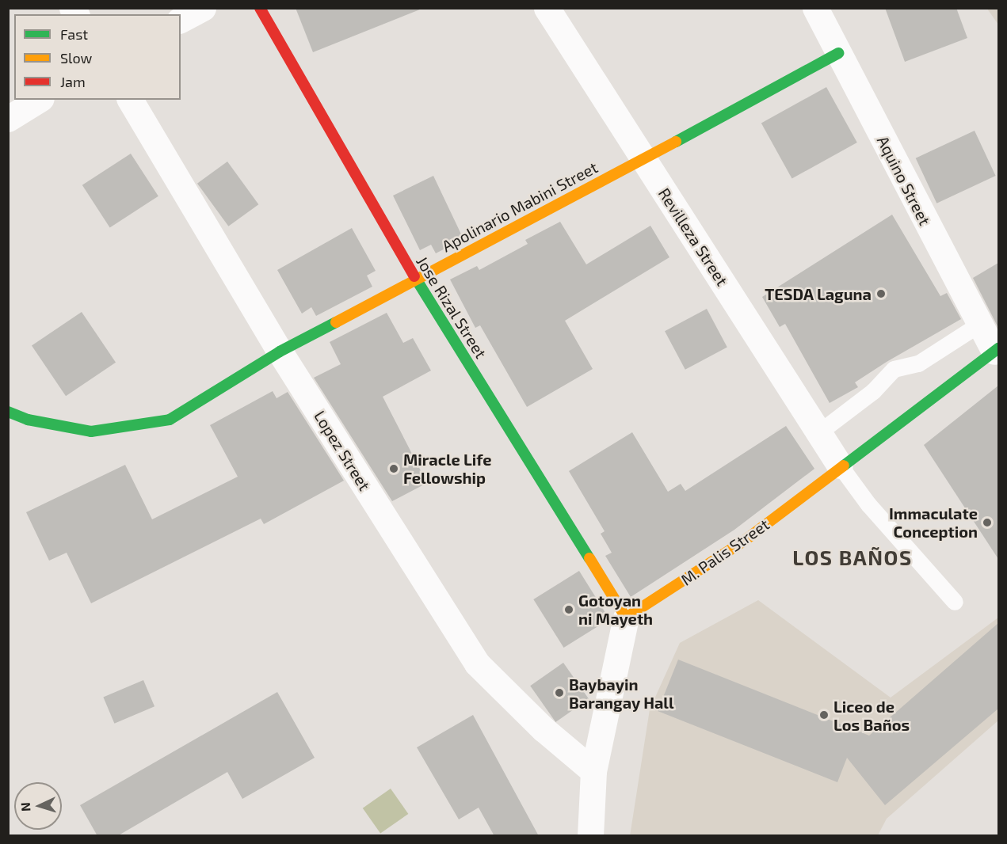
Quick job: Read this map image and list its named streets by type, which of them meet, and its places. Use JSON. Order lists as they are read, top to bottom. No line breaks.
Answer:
{"streets":{"main road":["Apolinario Mabini Street","Jose Rizal Street","M. Palis Street"],"street":["Aquino Street","Revilleza Street","Lopez Street"]},"crossings":[["Aquino Street","Apolinario Mabini Street"],["Aquino Street","M. Palis Street"],["Apolinario Mabini Street","Revilleza Street"],["Apolinario Mabini Street","Jose Rizal Street"],["Apolinario Mabini Street","Lopez Street"],["Revilleza Street","M. Palis Street"],["Jose Rizal Street","M. Palis Street"]],"districts":["LOS BAÑOS"],"places":["TESDA Laguna","Miracle Life Fellowship","Immaculate Conception","Gotoyan ni Mayeth","Baybayin Barangay Hall","Liceo de Los Baños"],"legend":["Fast","Slow","Jam"],"north":"left"}
